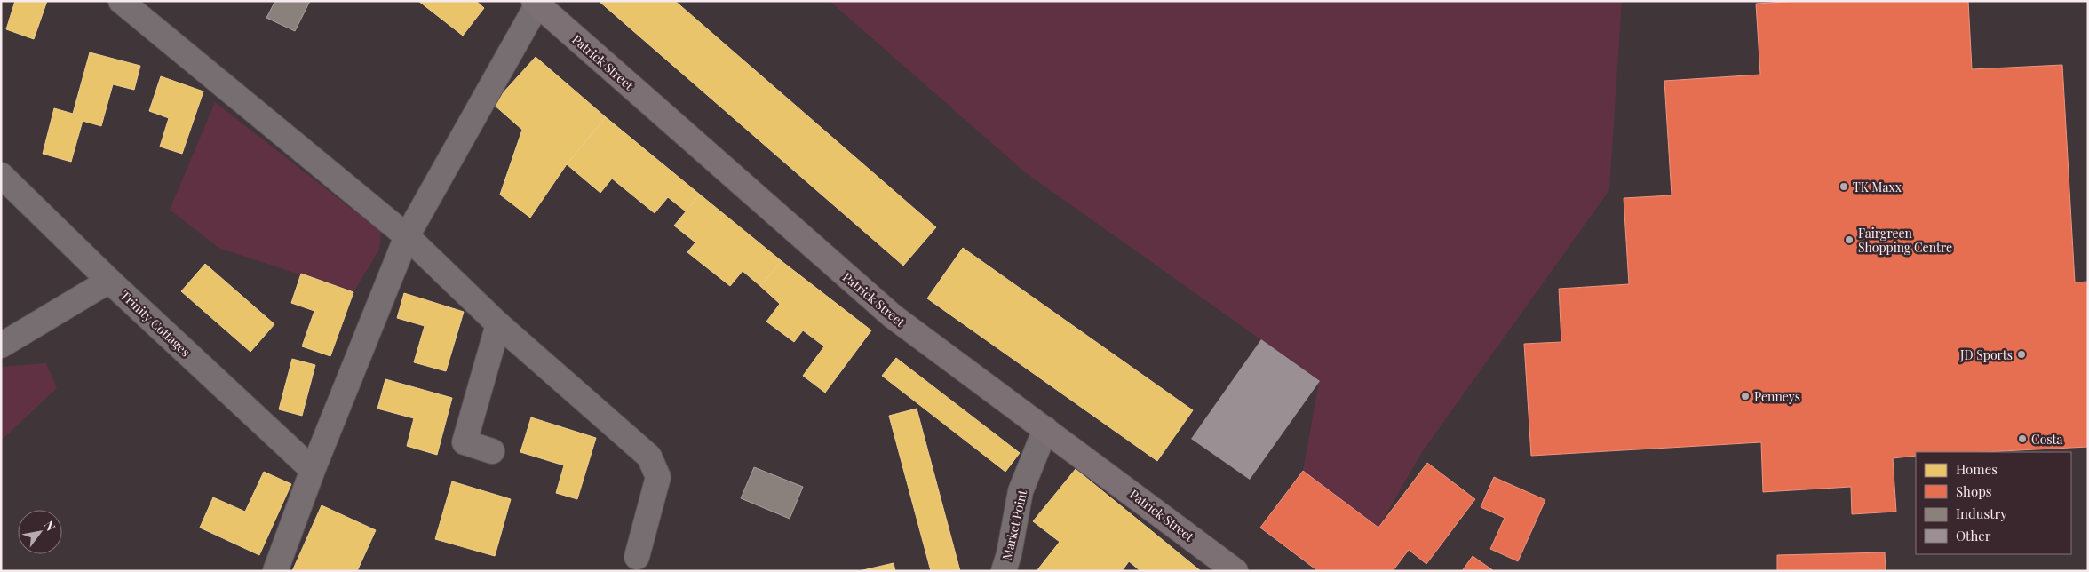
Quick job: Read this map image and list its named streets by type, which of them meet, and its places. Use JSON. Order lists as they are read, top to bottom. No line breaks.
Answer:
{"streets":{"main road":["Patrick Street"],"street":["Trinity Cottages","Market Point"]},"crossings":[["Patrick Street","Market Point"]],"places":["TK Maxx","Fairgreen Shopping Centre","JD Sports","Penneys","Costa"],"legend":["Homes","Shops","Industry","Other"],"north":"top right"}
